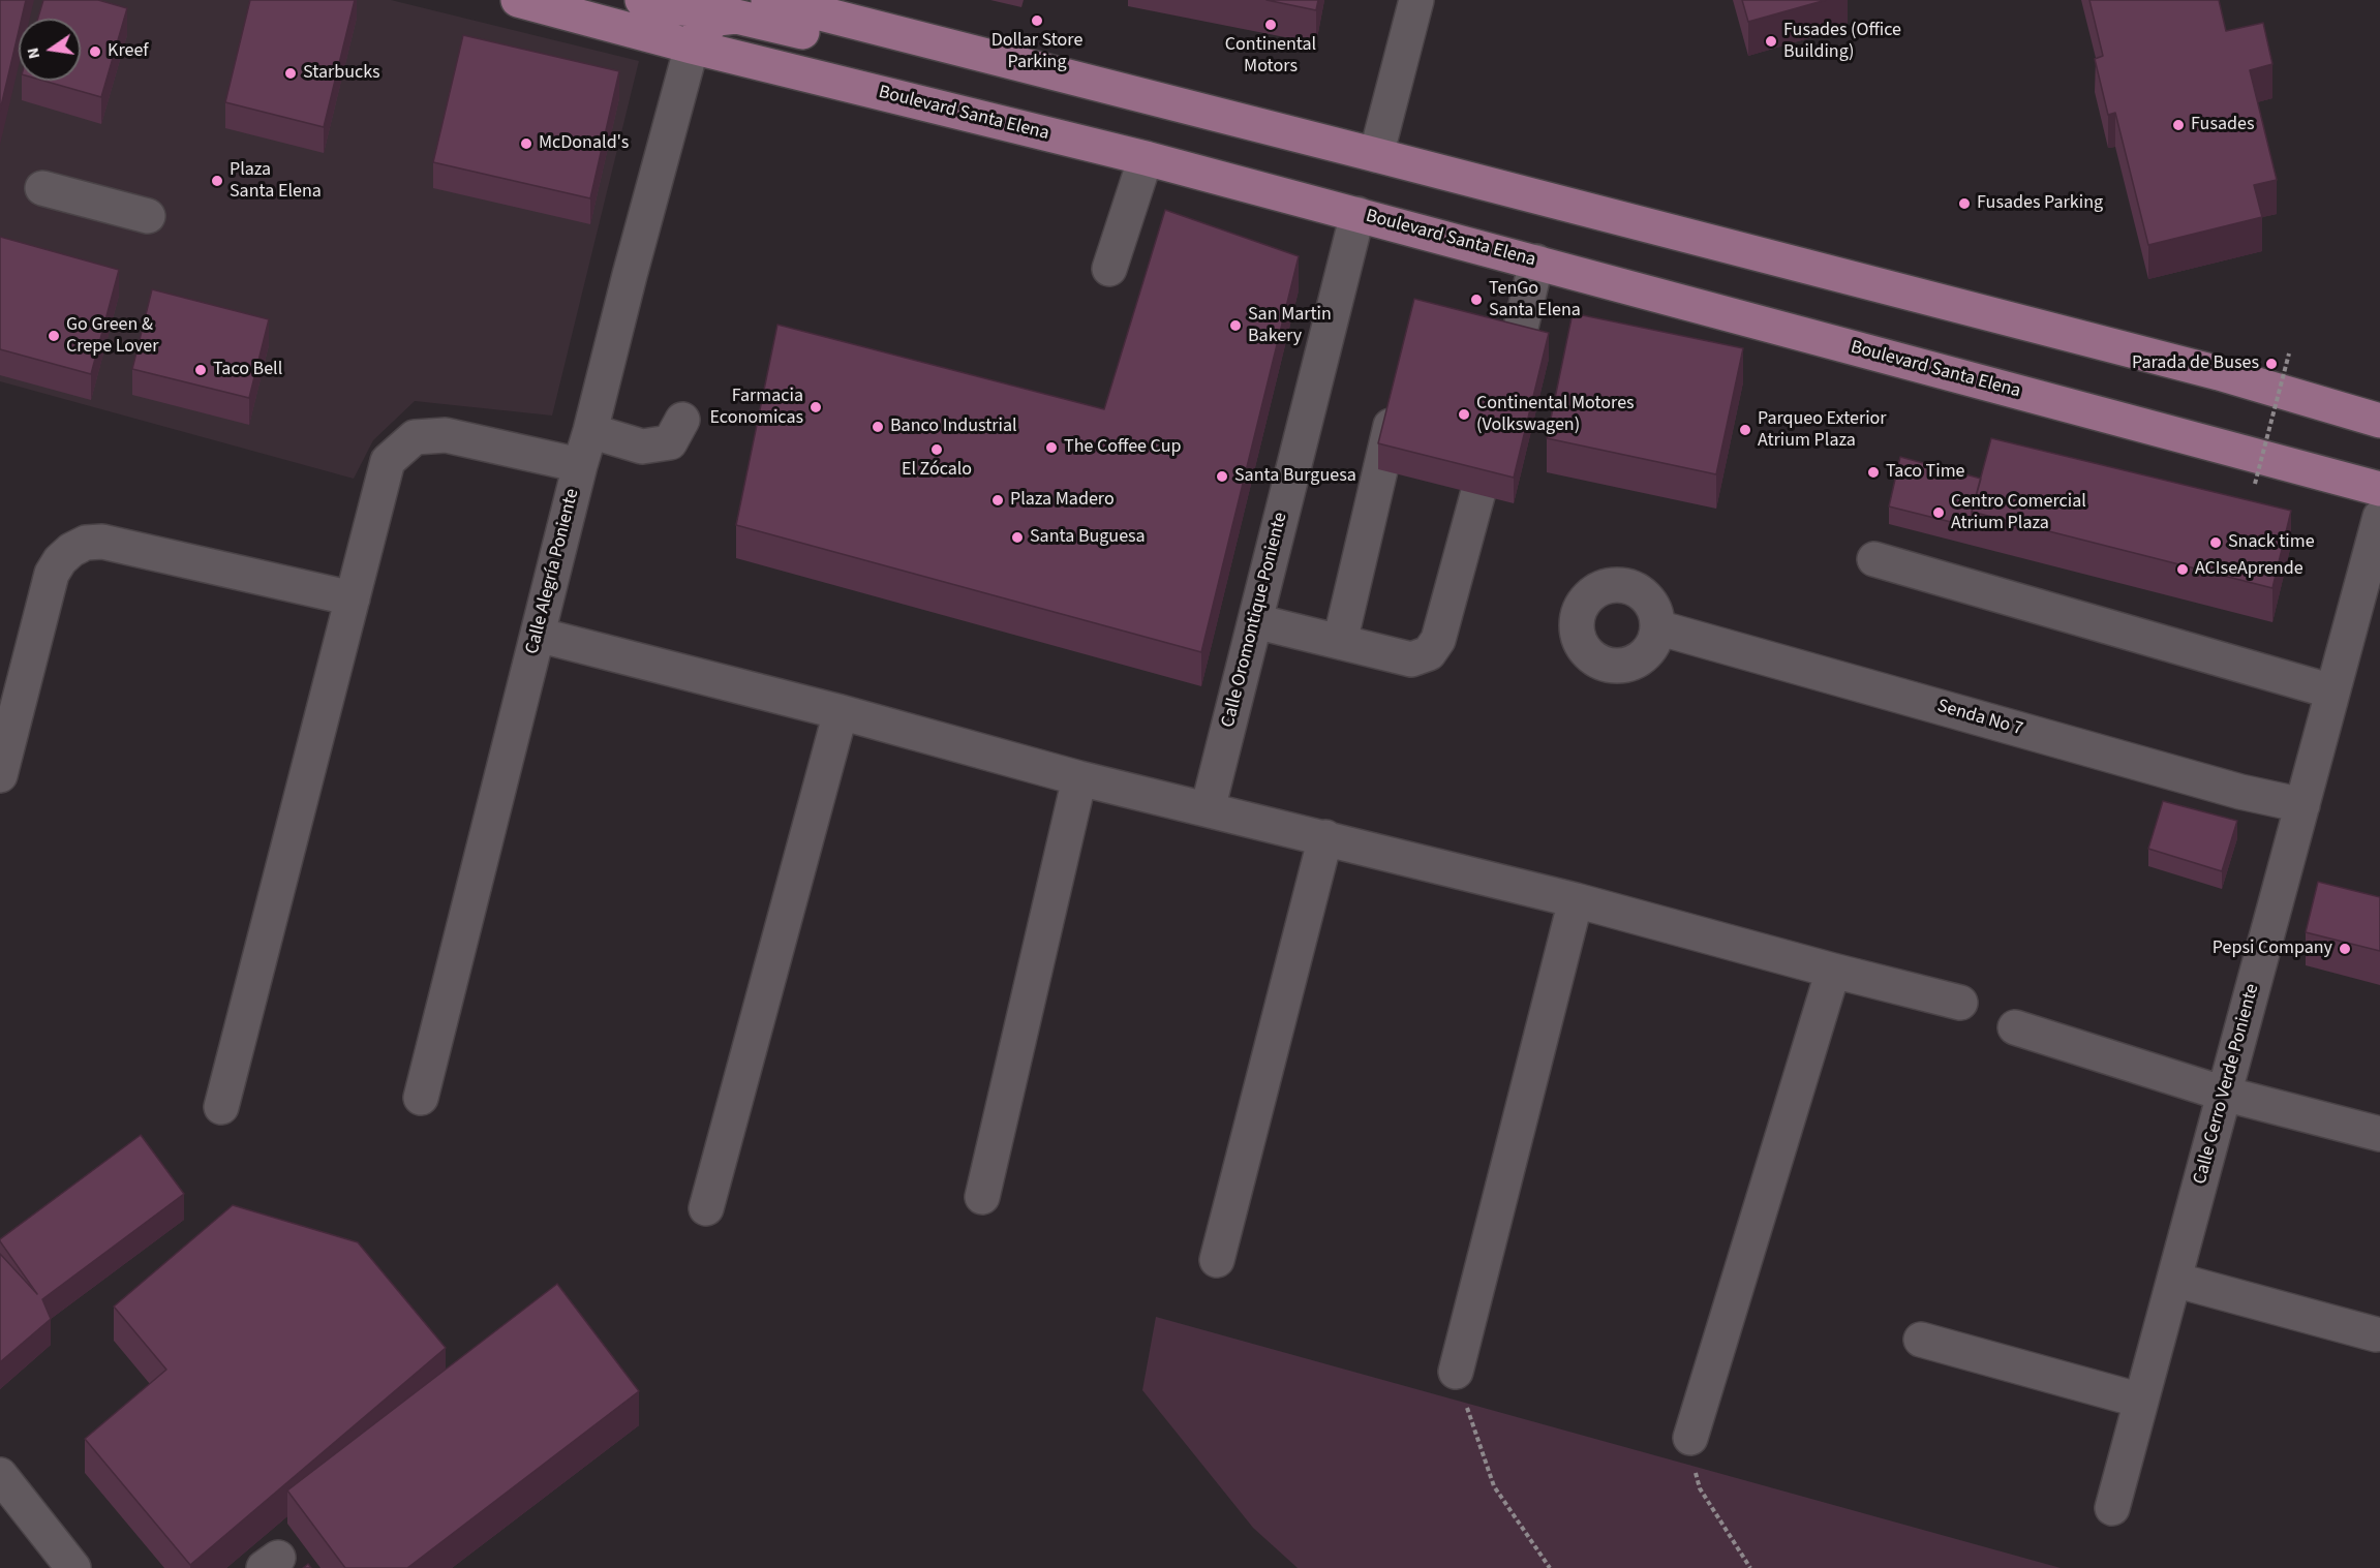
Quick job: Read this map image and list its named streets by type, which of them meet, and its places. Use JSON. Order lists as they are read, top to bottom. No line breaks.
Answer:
{"streets":{"main road":["Boulevard Santa Elena"],"street":["Calle Alegría Poniente","Calle Oromontique Poniente","Senda No 7","Calle Cerro Verde Poniente"]},"crossings":[["Boulevard Santa Elena","Calle Alegría Poniente"],["Boulevard Santa Elena","Calle Oromontique Poniente"],["Senda No 7","Calle Cerro Verde Poniente"]],"places":["Dollar Store Parking","Continental Motors","Fusades (Office Building)","Kreef","Starbucks","Fusades","McDonald's","Plaza Santa Elena","Fusades Parking","TenGo Santa Elena","San Martin Bakery","Go Green & Crepe Lover","Parada de Buses","Taco Bell","Farmacia Economicas","Continental Motores (Volkswagen)","Banco Industrial","Parqueo Exterior Atrium Plaza","The Coffee Cup","El Zócalo","Taco Time","Santa Burguesa","Plaza Madero","Centro Comercial Atrium Plaza","Santa Buguesa","Snack time","ACIseAprende","Pepsi Company"],"north":"left"}
